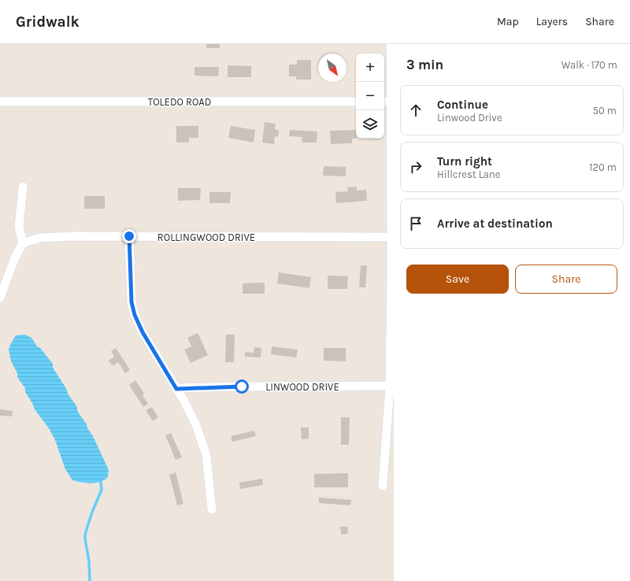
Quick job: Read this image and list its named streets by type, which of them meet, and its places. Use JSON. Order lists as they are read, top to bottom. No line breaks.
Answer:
{"streets":{"street":["TOLEDO ROAD","ROLLINGWOOD DRIVE","LINWOOD DRIVE"]},"north":"bottom right","page":{"header":"Gridwalk","nav":["Map","Layers","Share"],"heading":["3 min","Walk · 170 m"],"map_buttons":["+","−"],"list":[["Continue","Linwood Drive","50 m"],["Turn right","Hillcrest Lane","120 m"],"Arrive at destination"],"buttons":["Save","Share"]}}
